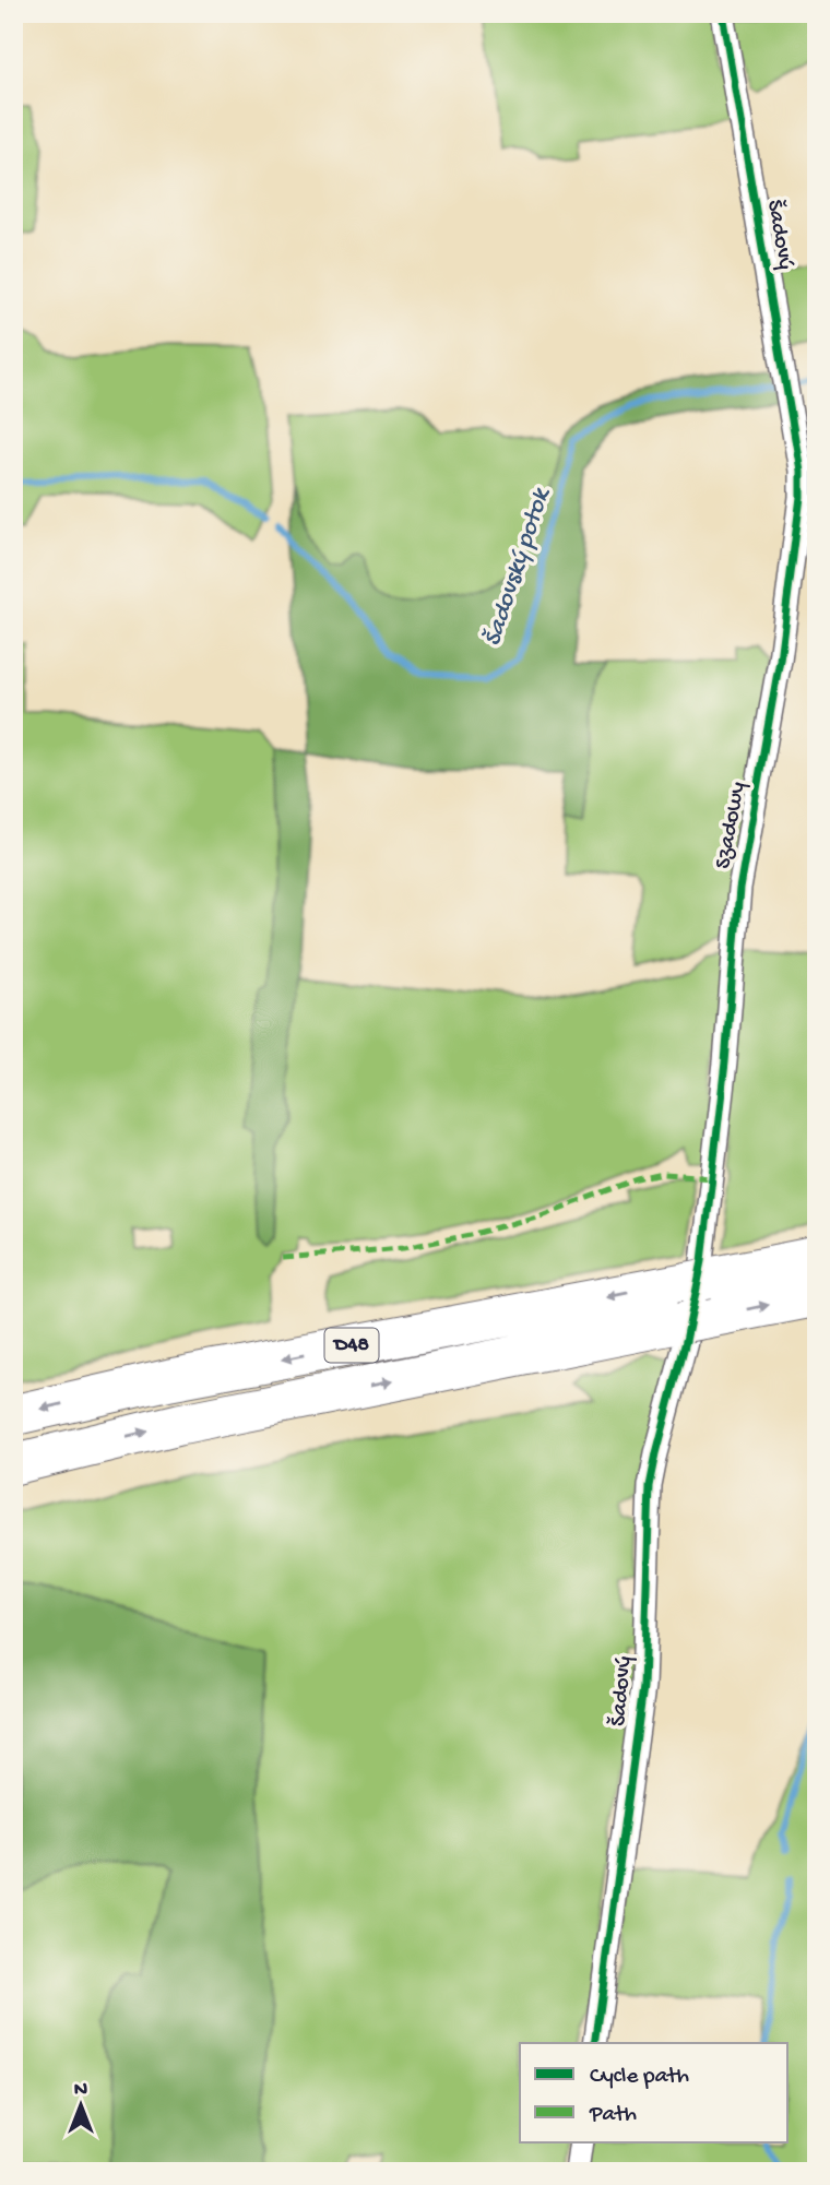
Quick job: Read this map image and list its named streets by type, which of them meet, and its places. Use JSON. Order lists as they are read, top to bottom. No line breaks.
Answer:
{"streets":{"highway":["D48"],"street":["Šadový","Szadowy"]},"crossings":[["Šadový","Szadowy"],["Šadový","D48"],["Szadowy","D48"]],"water":["Šadovský potok"],"legend":["Cycle path","Path"],"north":"top"}
